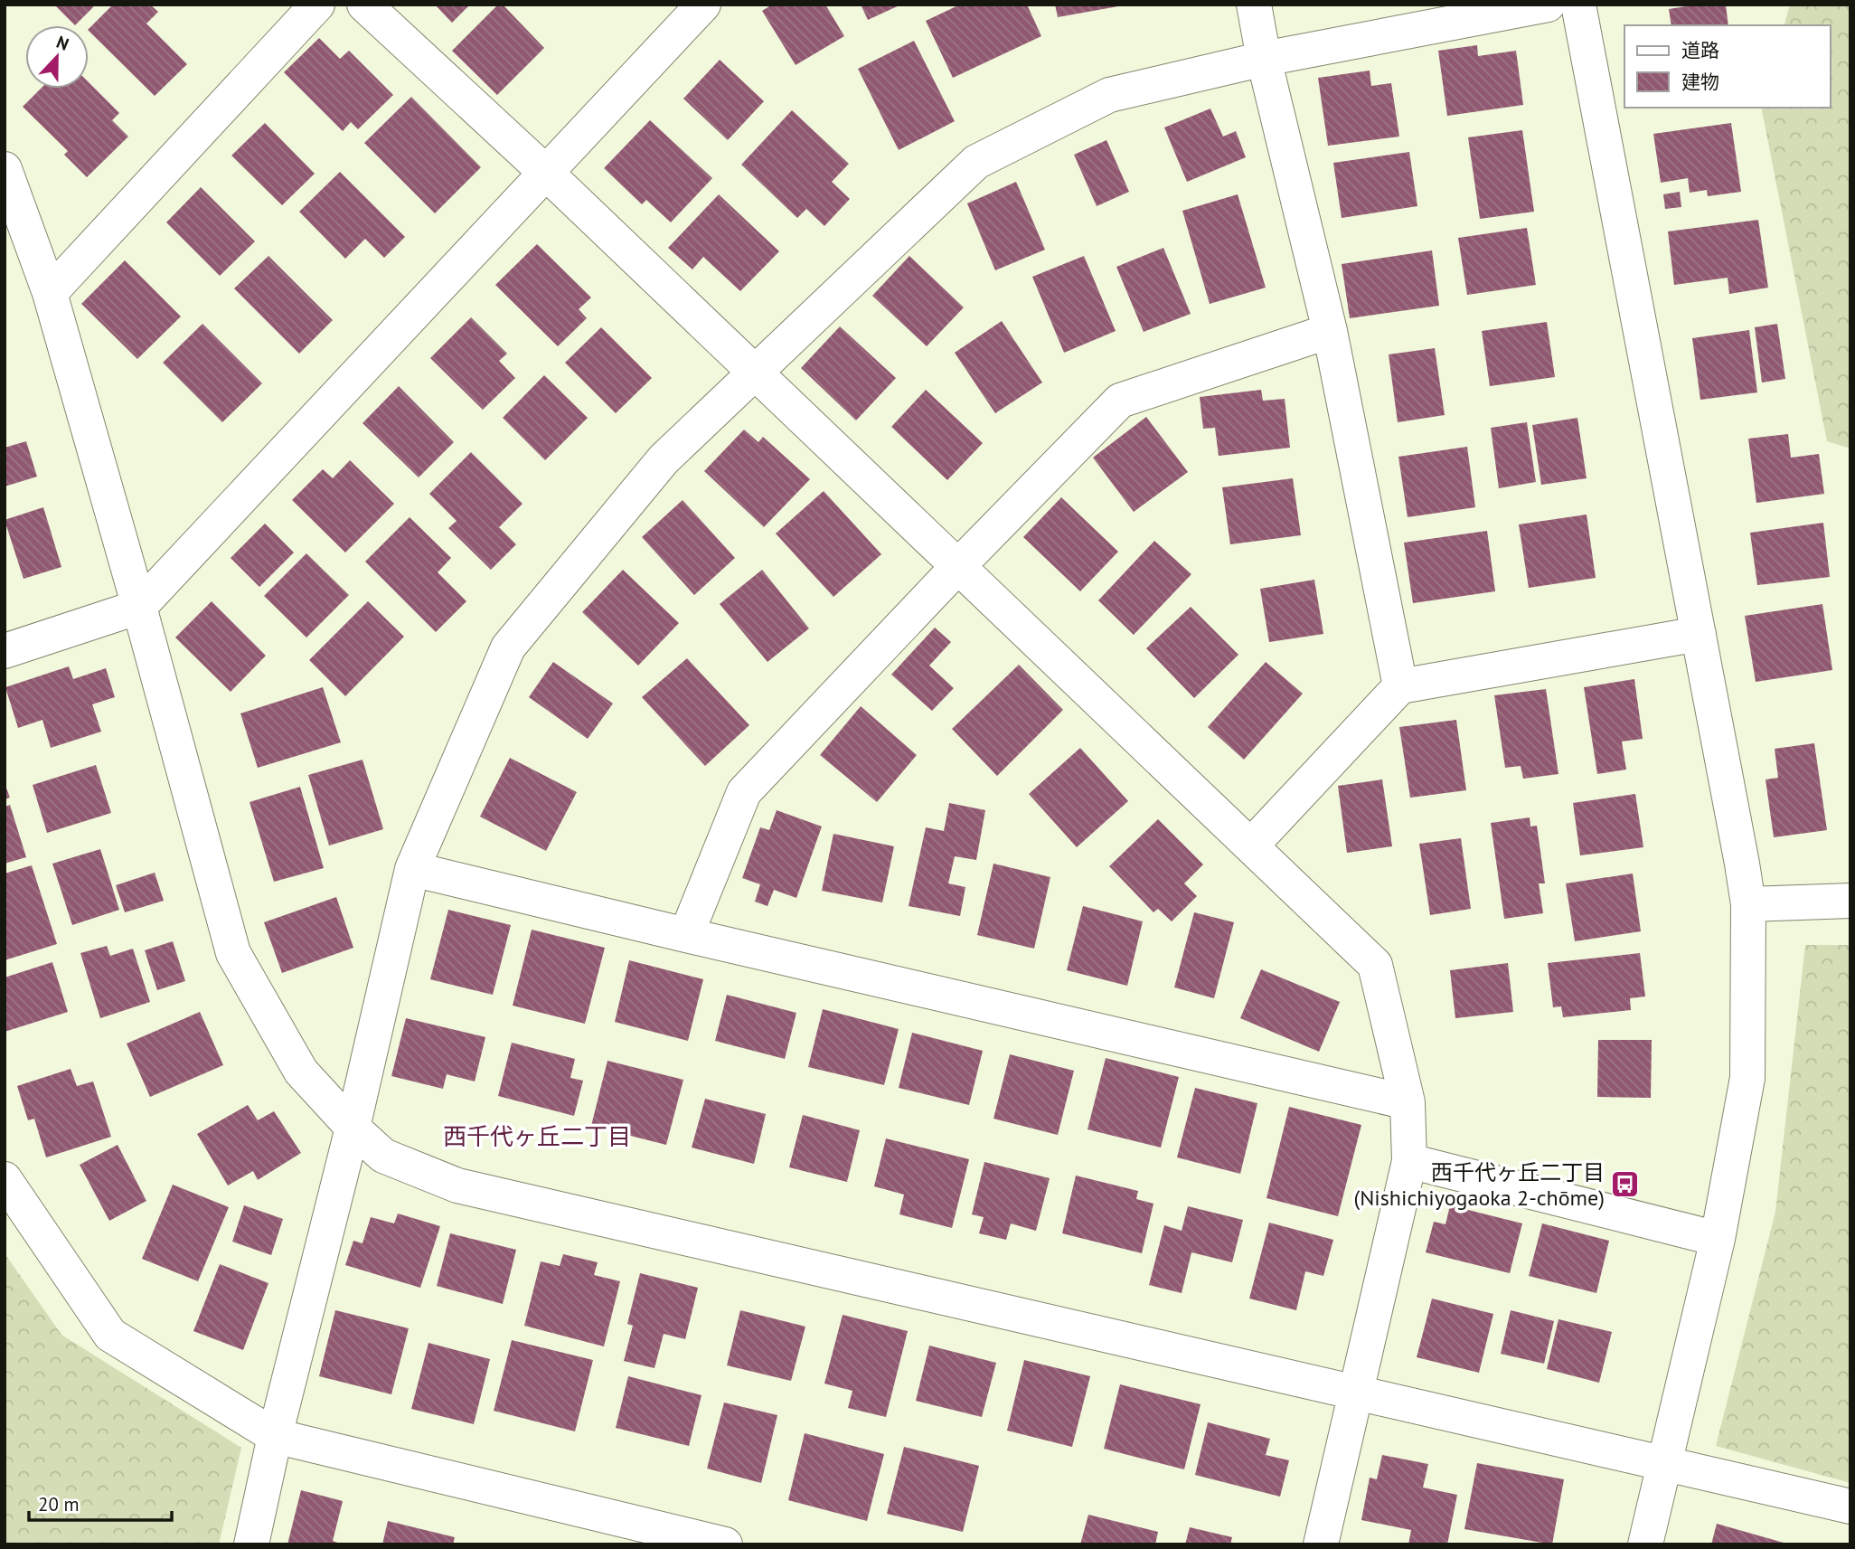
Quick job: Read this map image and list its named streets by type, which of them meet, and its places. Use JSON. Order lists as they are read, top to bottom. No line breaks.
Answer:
{"districts":["西千代ヶ丘二丁目"],"places":{"bus stop":["西千代ヶ丘二丁目 (Nishichiyogaoka 2-chōme)"]},"legend":["道路","建物"],"scale_bar":"20 m","north":"top"}
